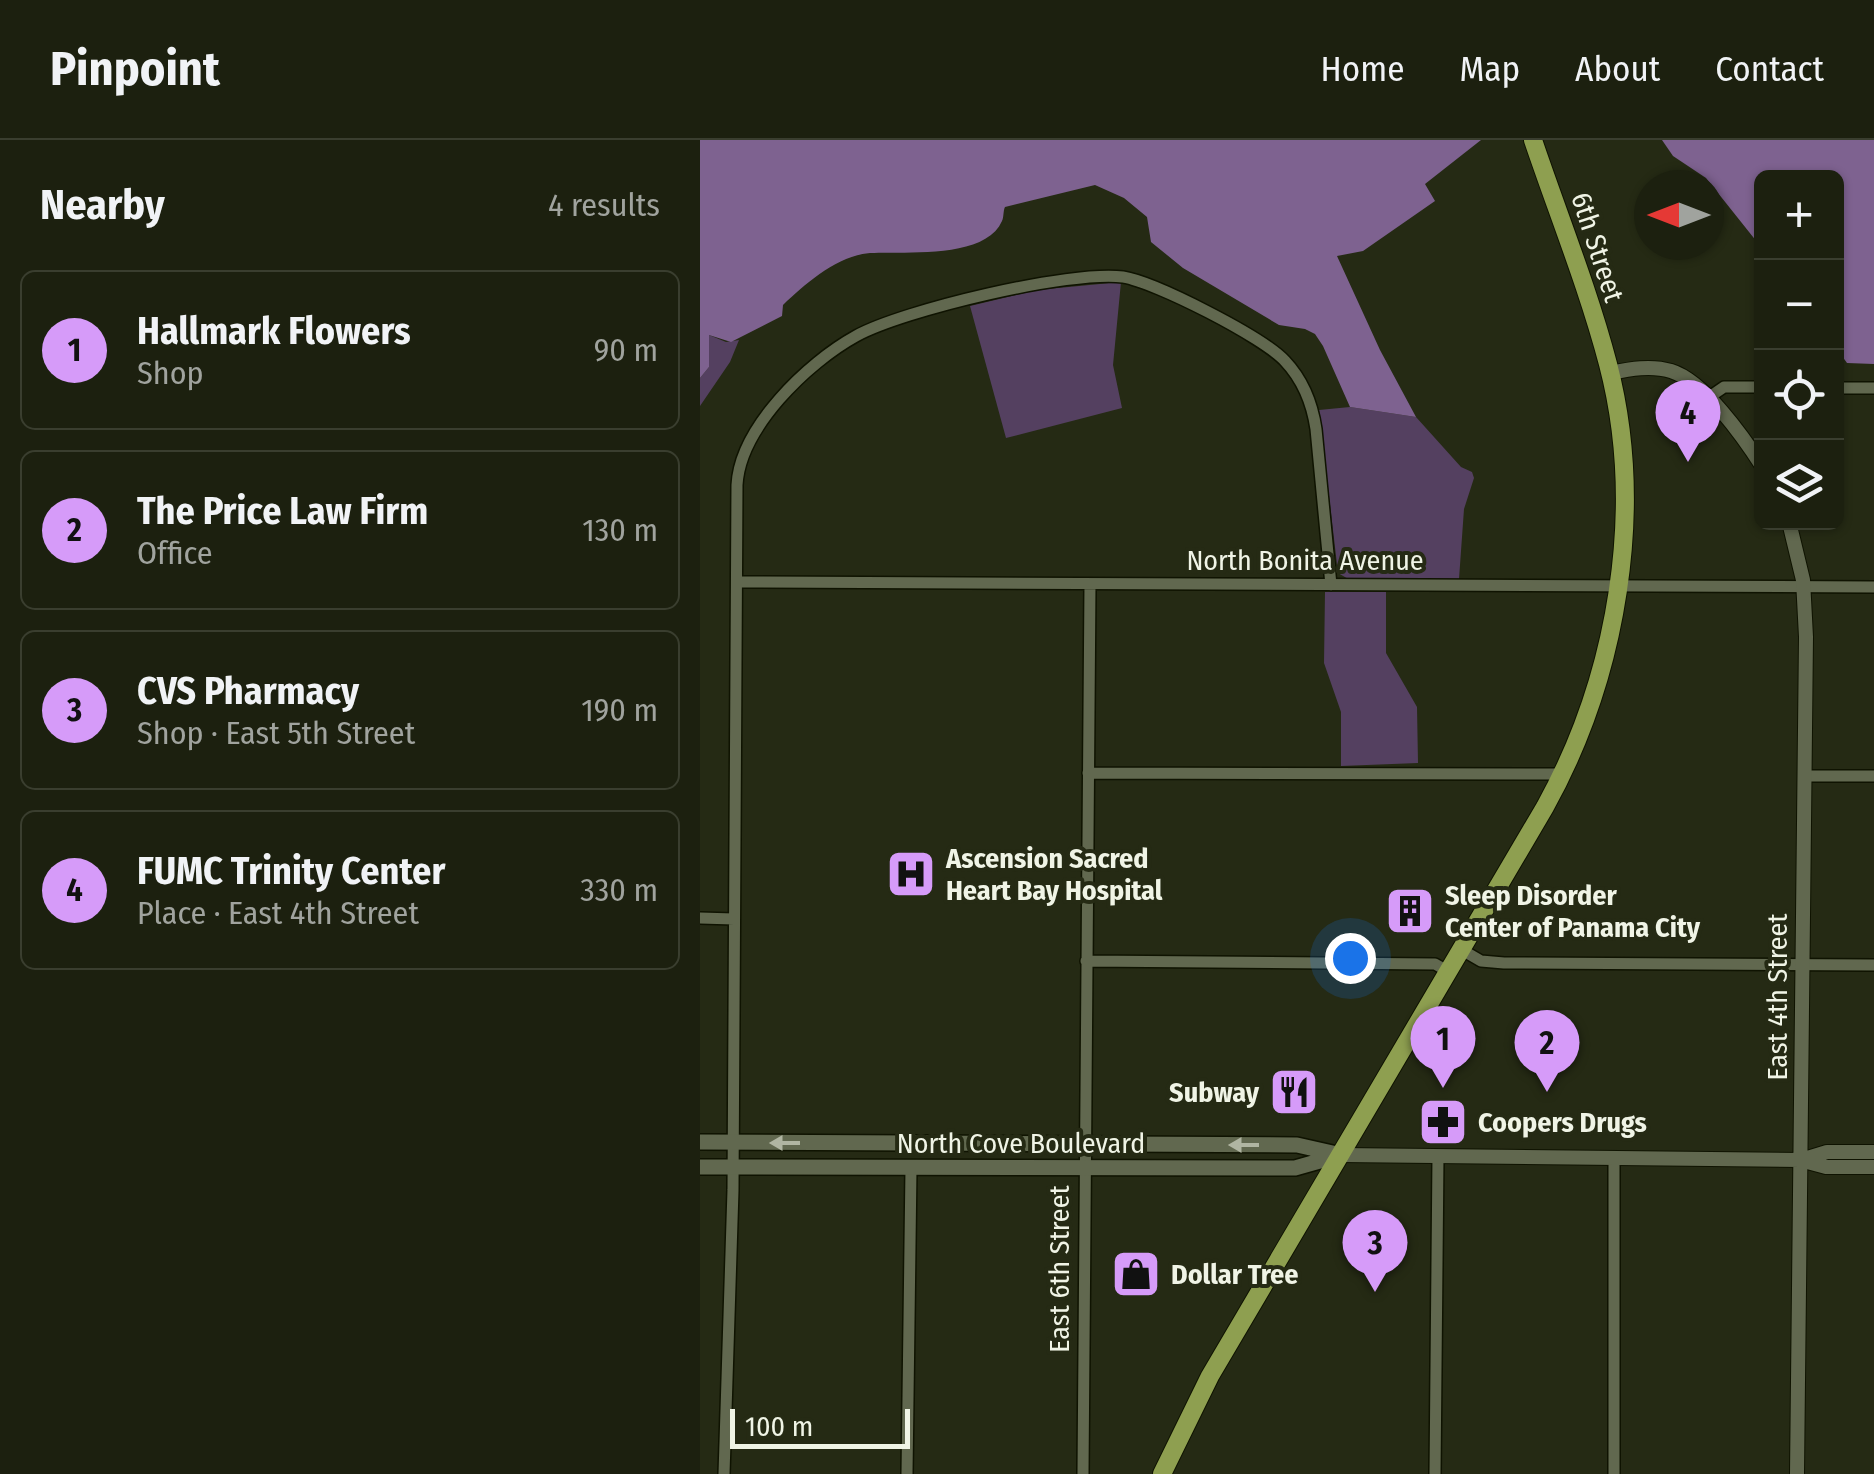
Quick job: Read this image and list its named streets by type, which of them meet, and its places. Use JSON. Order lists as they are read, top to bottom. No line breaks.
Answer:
{"streets":{"main road":["6th Street","North Cove Boulevard"],"street":["North Bonita Avenue","East 4th Street","East 6th Street"]},"crossings":[["6th Street","North Bonita Avenue"],["6th Street","North Cove Boulevard"],["North Bonita Avenue","East 4th Street"],["North Bonita Avenue","East 6th Street"],["East 4th Street","North Cove Boulevard"],["North Cove Boulevard","East 6th Street"]],"places":{"hospital":["Ascension Sacred Heart Bay Hospital"],"building":["Sleep Disorder Center of Panama City"],"restaurant":["Subway"],"pharmacy":["Coopers Drugs"],"shop":["Dollar Tree"]},"scale_bar":"100 m","north":"left","page":{"header":"Pinpoint","nav":["Home","Map","About","Contact"],"heading":["Nearby","4 results"],"map_buttons":["+","−"],"list":[{"mark":"1","name":"Hallmark Flowers","note":"Shop","value":"90 m"},{"mark":"2","name":"The Price Law Firm","note":"Office","value":"130 m"},{"mark":"3","name":"CVS Pharmacy","note":"Shop · East 5th Street","value":"190 m"},{"mark":"4","name":"FUMC Trinity Center","note":"Place · East 4th Street","value":"330 m"}],"pins":["4","1","2","3"],"scale":"100 m"}}
